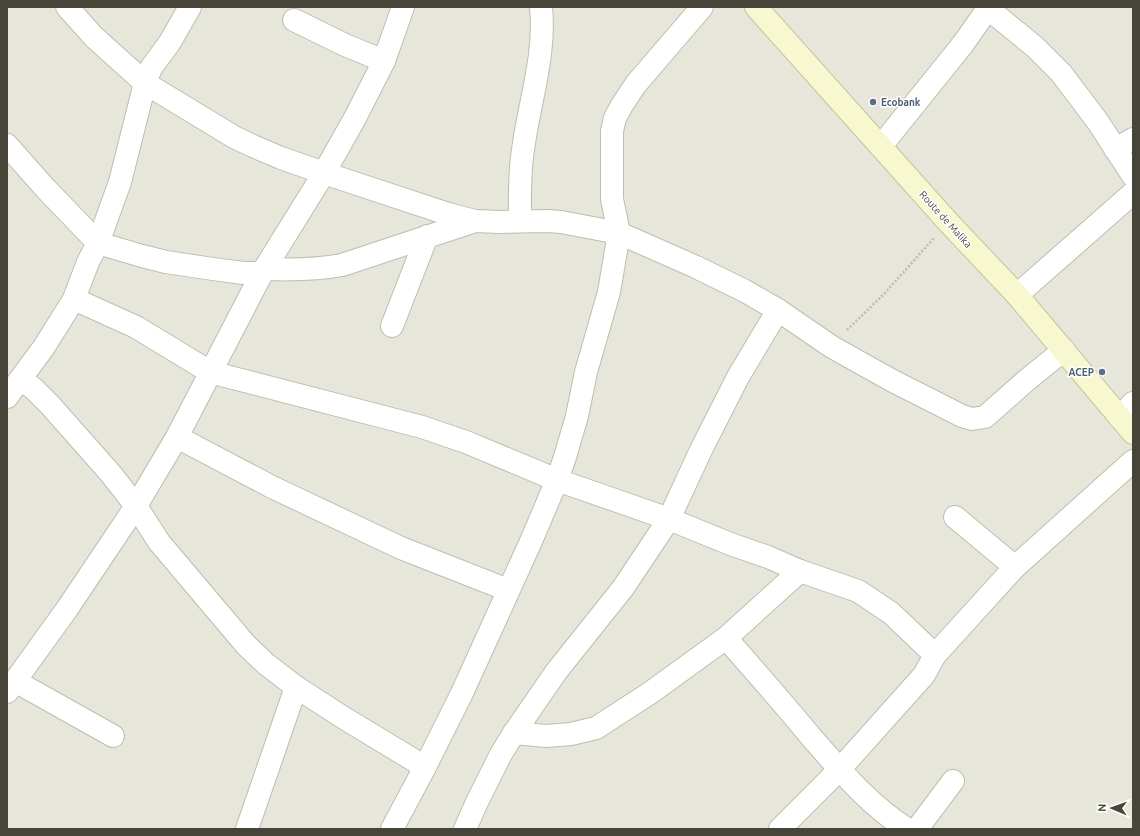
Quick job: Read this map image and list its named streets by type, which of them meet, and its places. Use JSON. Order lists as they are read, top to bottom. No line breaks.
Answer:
{"streets":{"main road":["Route de Malika"]},"places":["Ecobank","ACEP"],"north":"left"}
